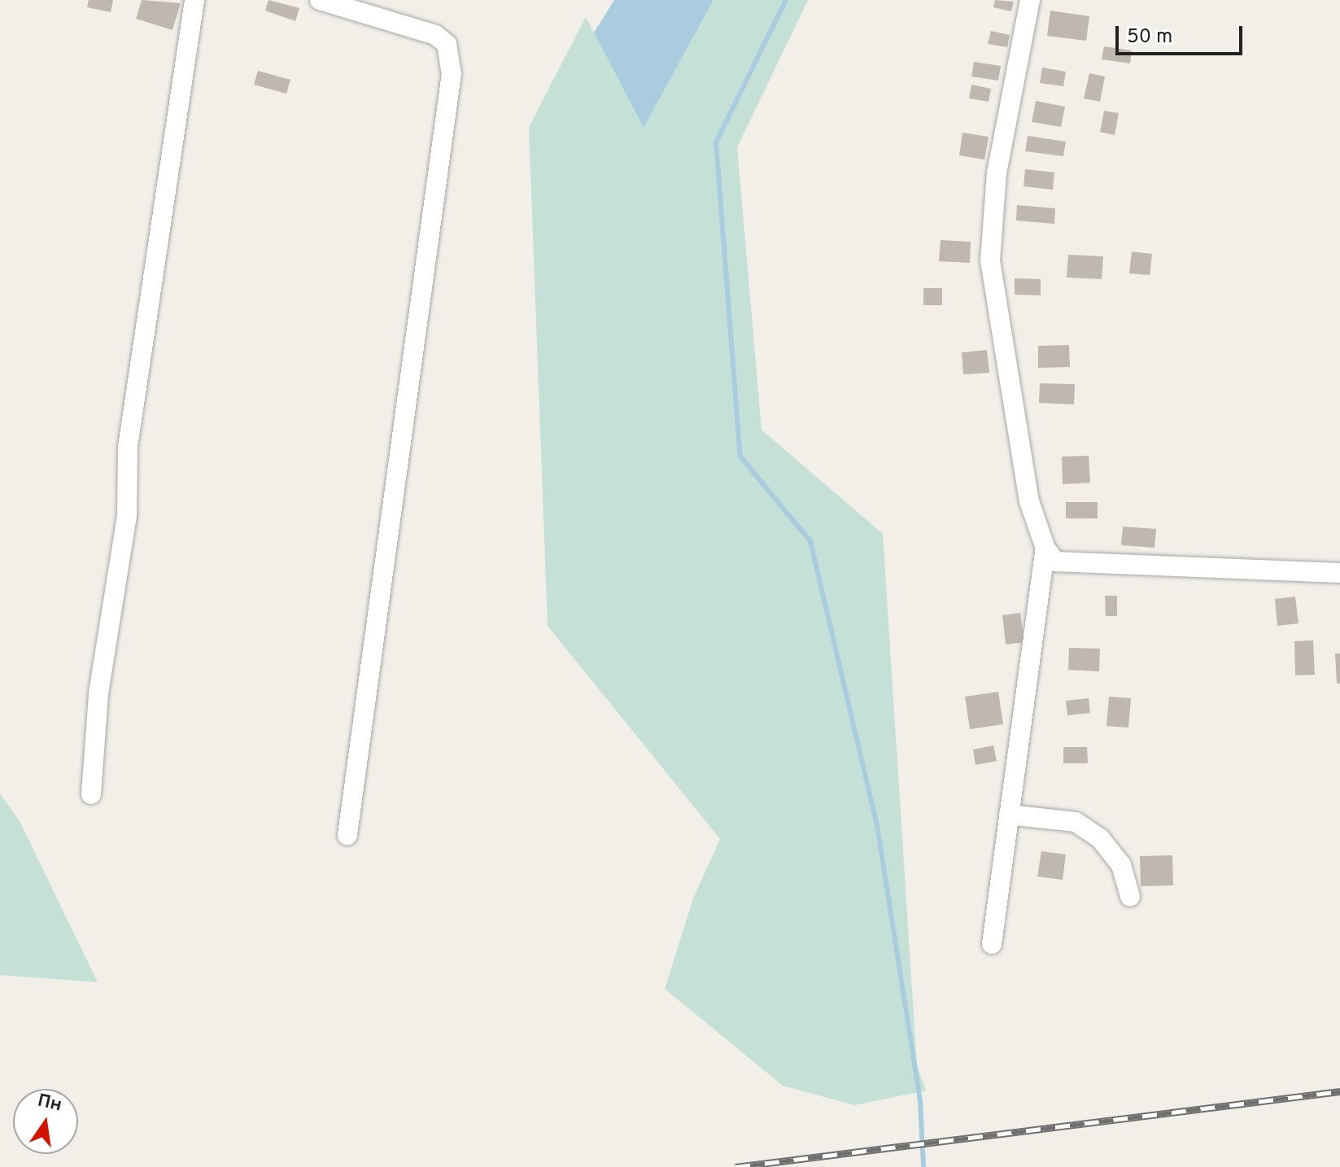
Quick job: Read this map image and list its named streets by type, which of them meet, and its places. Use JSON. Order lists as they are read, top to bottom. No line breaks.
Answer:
{"scale_bar":"50 m","north":"top"}
